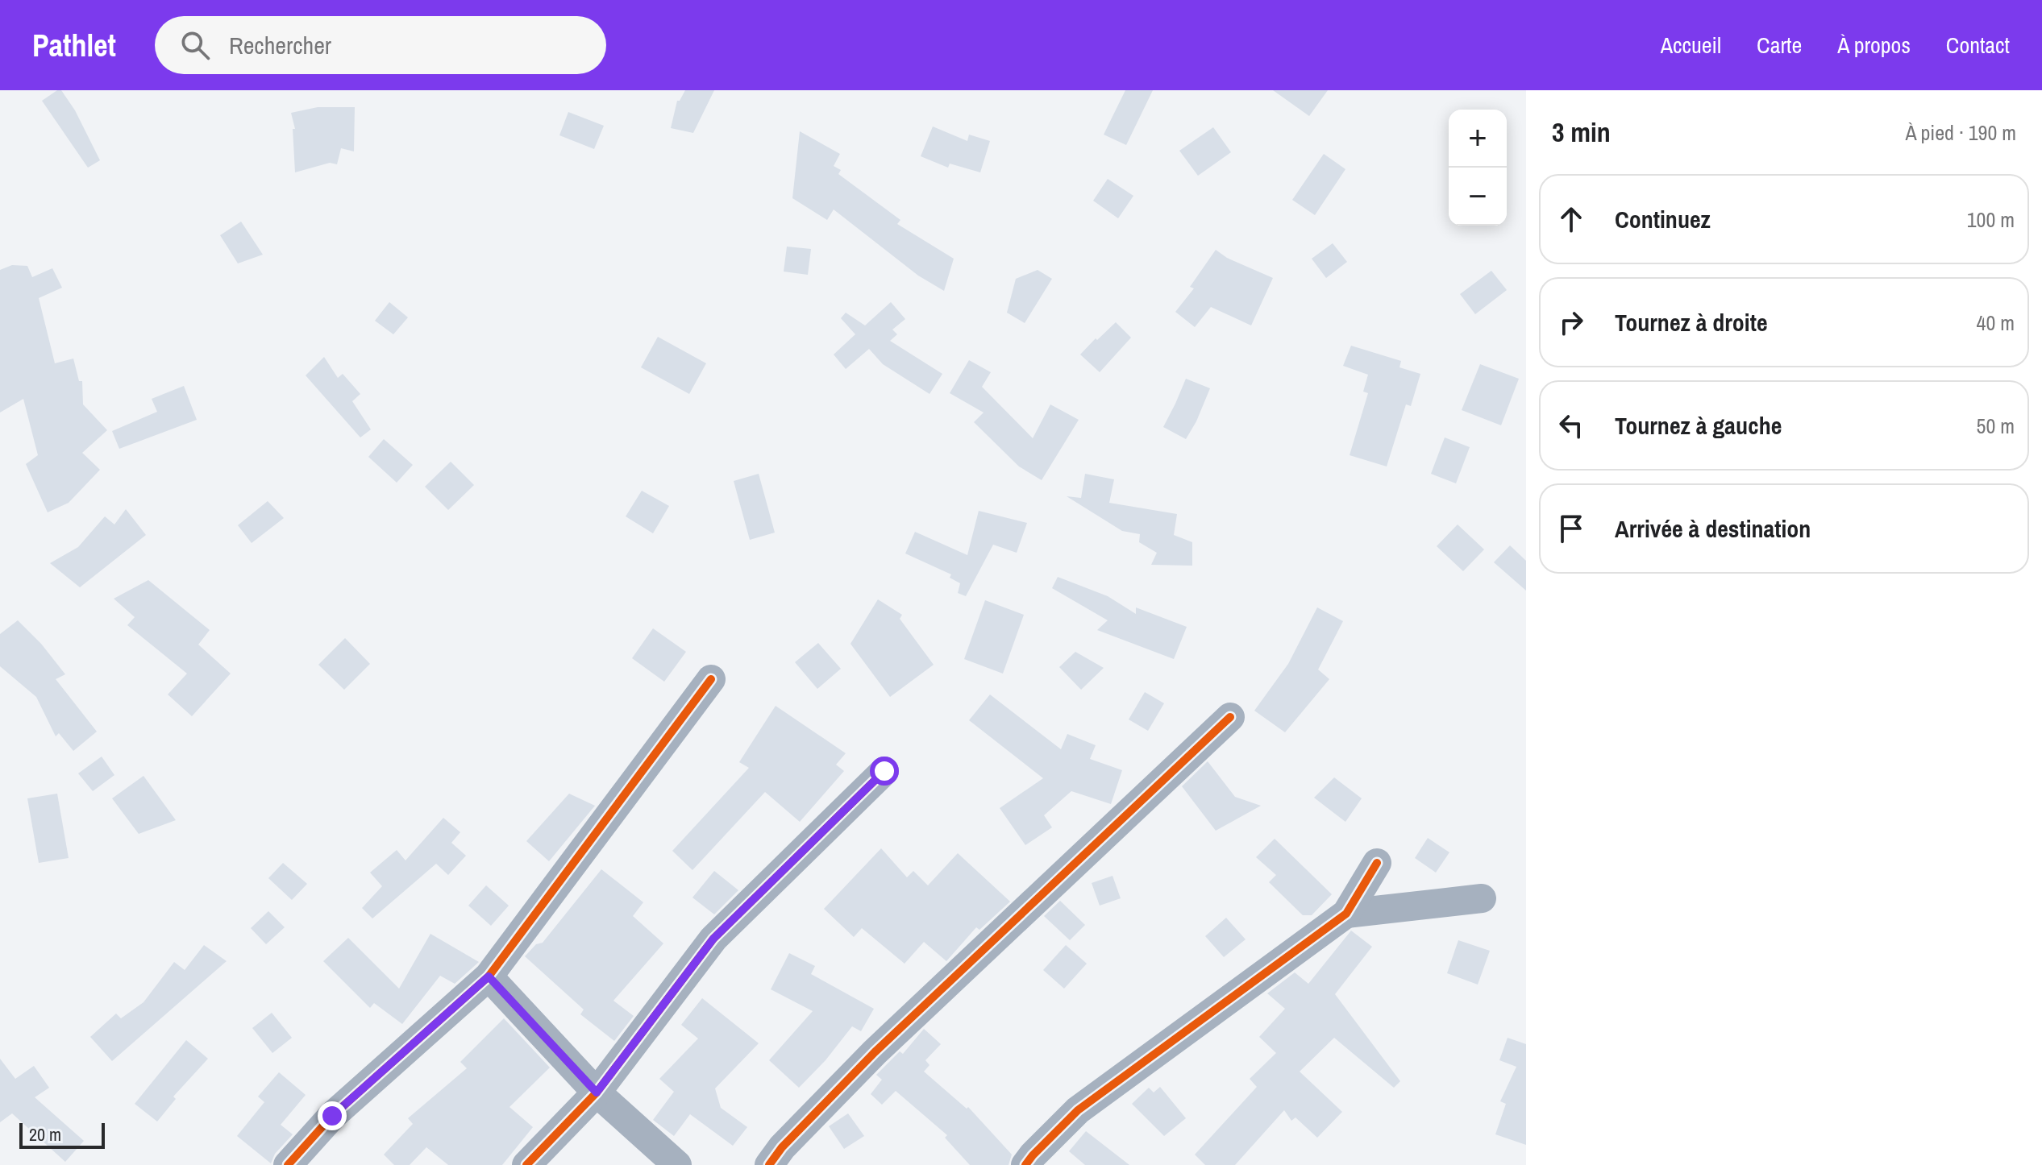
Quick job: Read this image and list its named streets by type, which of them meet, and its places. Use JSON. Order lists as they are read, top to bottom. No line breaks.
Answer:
{"scale_bar":"20 m","page":{"header":"Pathlet","search":"Rechercher","nav":["Accueil","Carte","À propos","Contact"],"heading":["3 min","À pied · 190 m"],"map_buttons":["+","−"],"list":[["Continuez","100 m"],["Tournez à droite","40 m"],["Tournez à gauche","50 m"],"Arrivée à destination"],"scale":"20 m"}}
